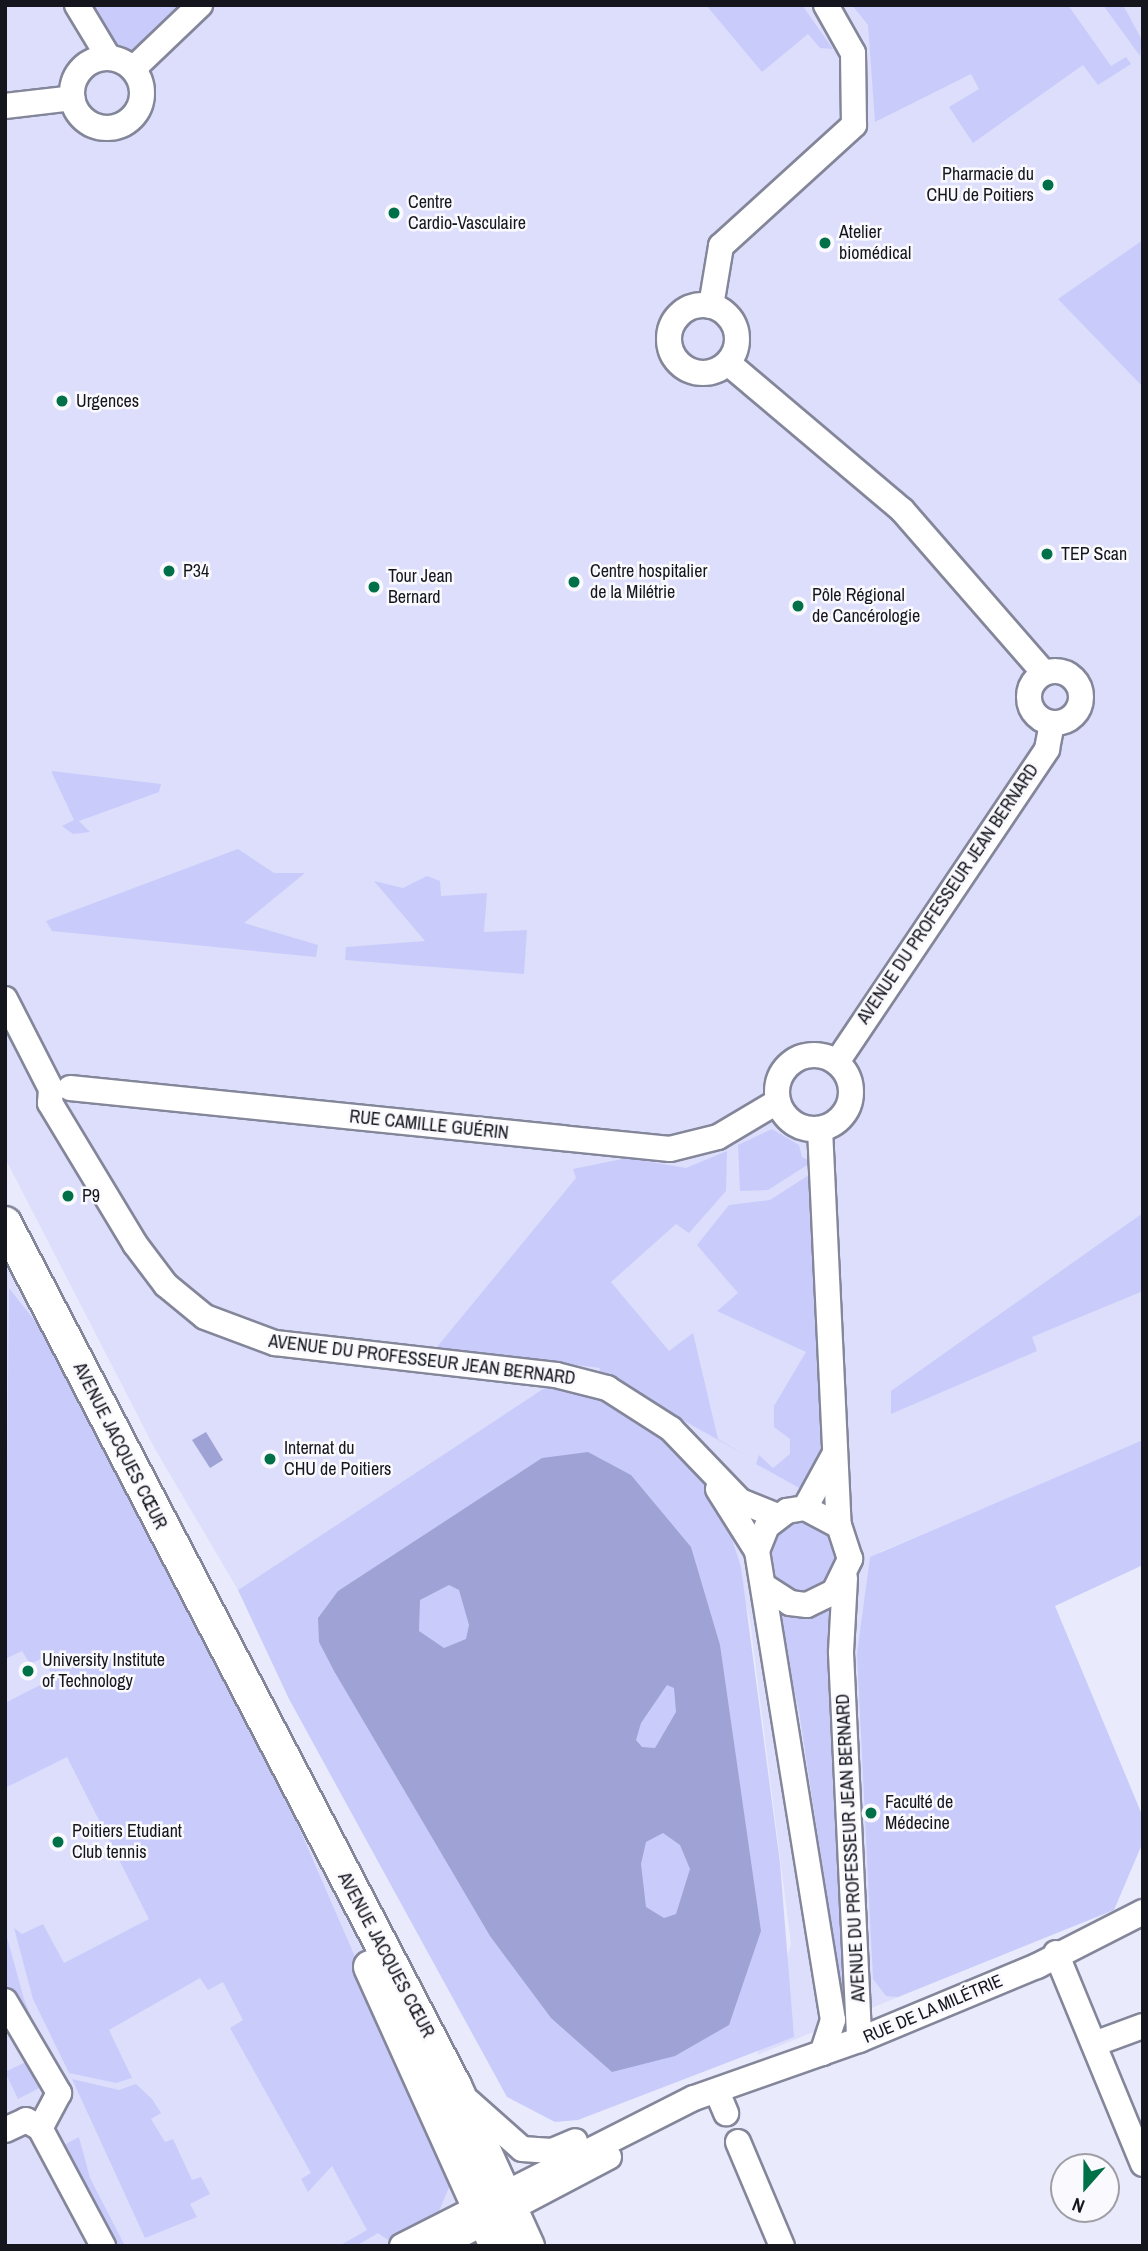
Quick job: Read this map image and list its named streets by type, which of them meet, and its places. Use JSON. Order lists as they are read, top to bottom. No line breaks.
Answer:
{"streets":{"main road":["AVENUE JACQUES CŒUR"],"street":["AVENUE DU PROFESSEUR JEAN BERNARD","RUE CAMILLE GUÉRIN","RUE DE LA MILÉTRIE"]},"crossings":[["AVENUE DU PROFESSEUR JEAN BERNARD","RUE CAMILLE GUÉRIN"],["AVENUE DU PROFESSEUR JEAN BERNARD","RUE DE LA MILÉTRIE"],["AVENUE JACQUES CŒUR","RUE DE LA MILÉTRIE"]],"places":["Pharmacie du CHU de Poitiers","Centre Cardio-Vasculaire","Atelier biomédical","Urgences","TEP Scan","P34","Centre hospitalier de la Milétrie","Tour Jean Bernard","Pôle Régional de Cancérologie","P9","Internat du CHU de Poitiers","University Institute of Technology","Faculté de Médecine","Poitiers Etudiant Club tennis"],"north":"bottom"}
